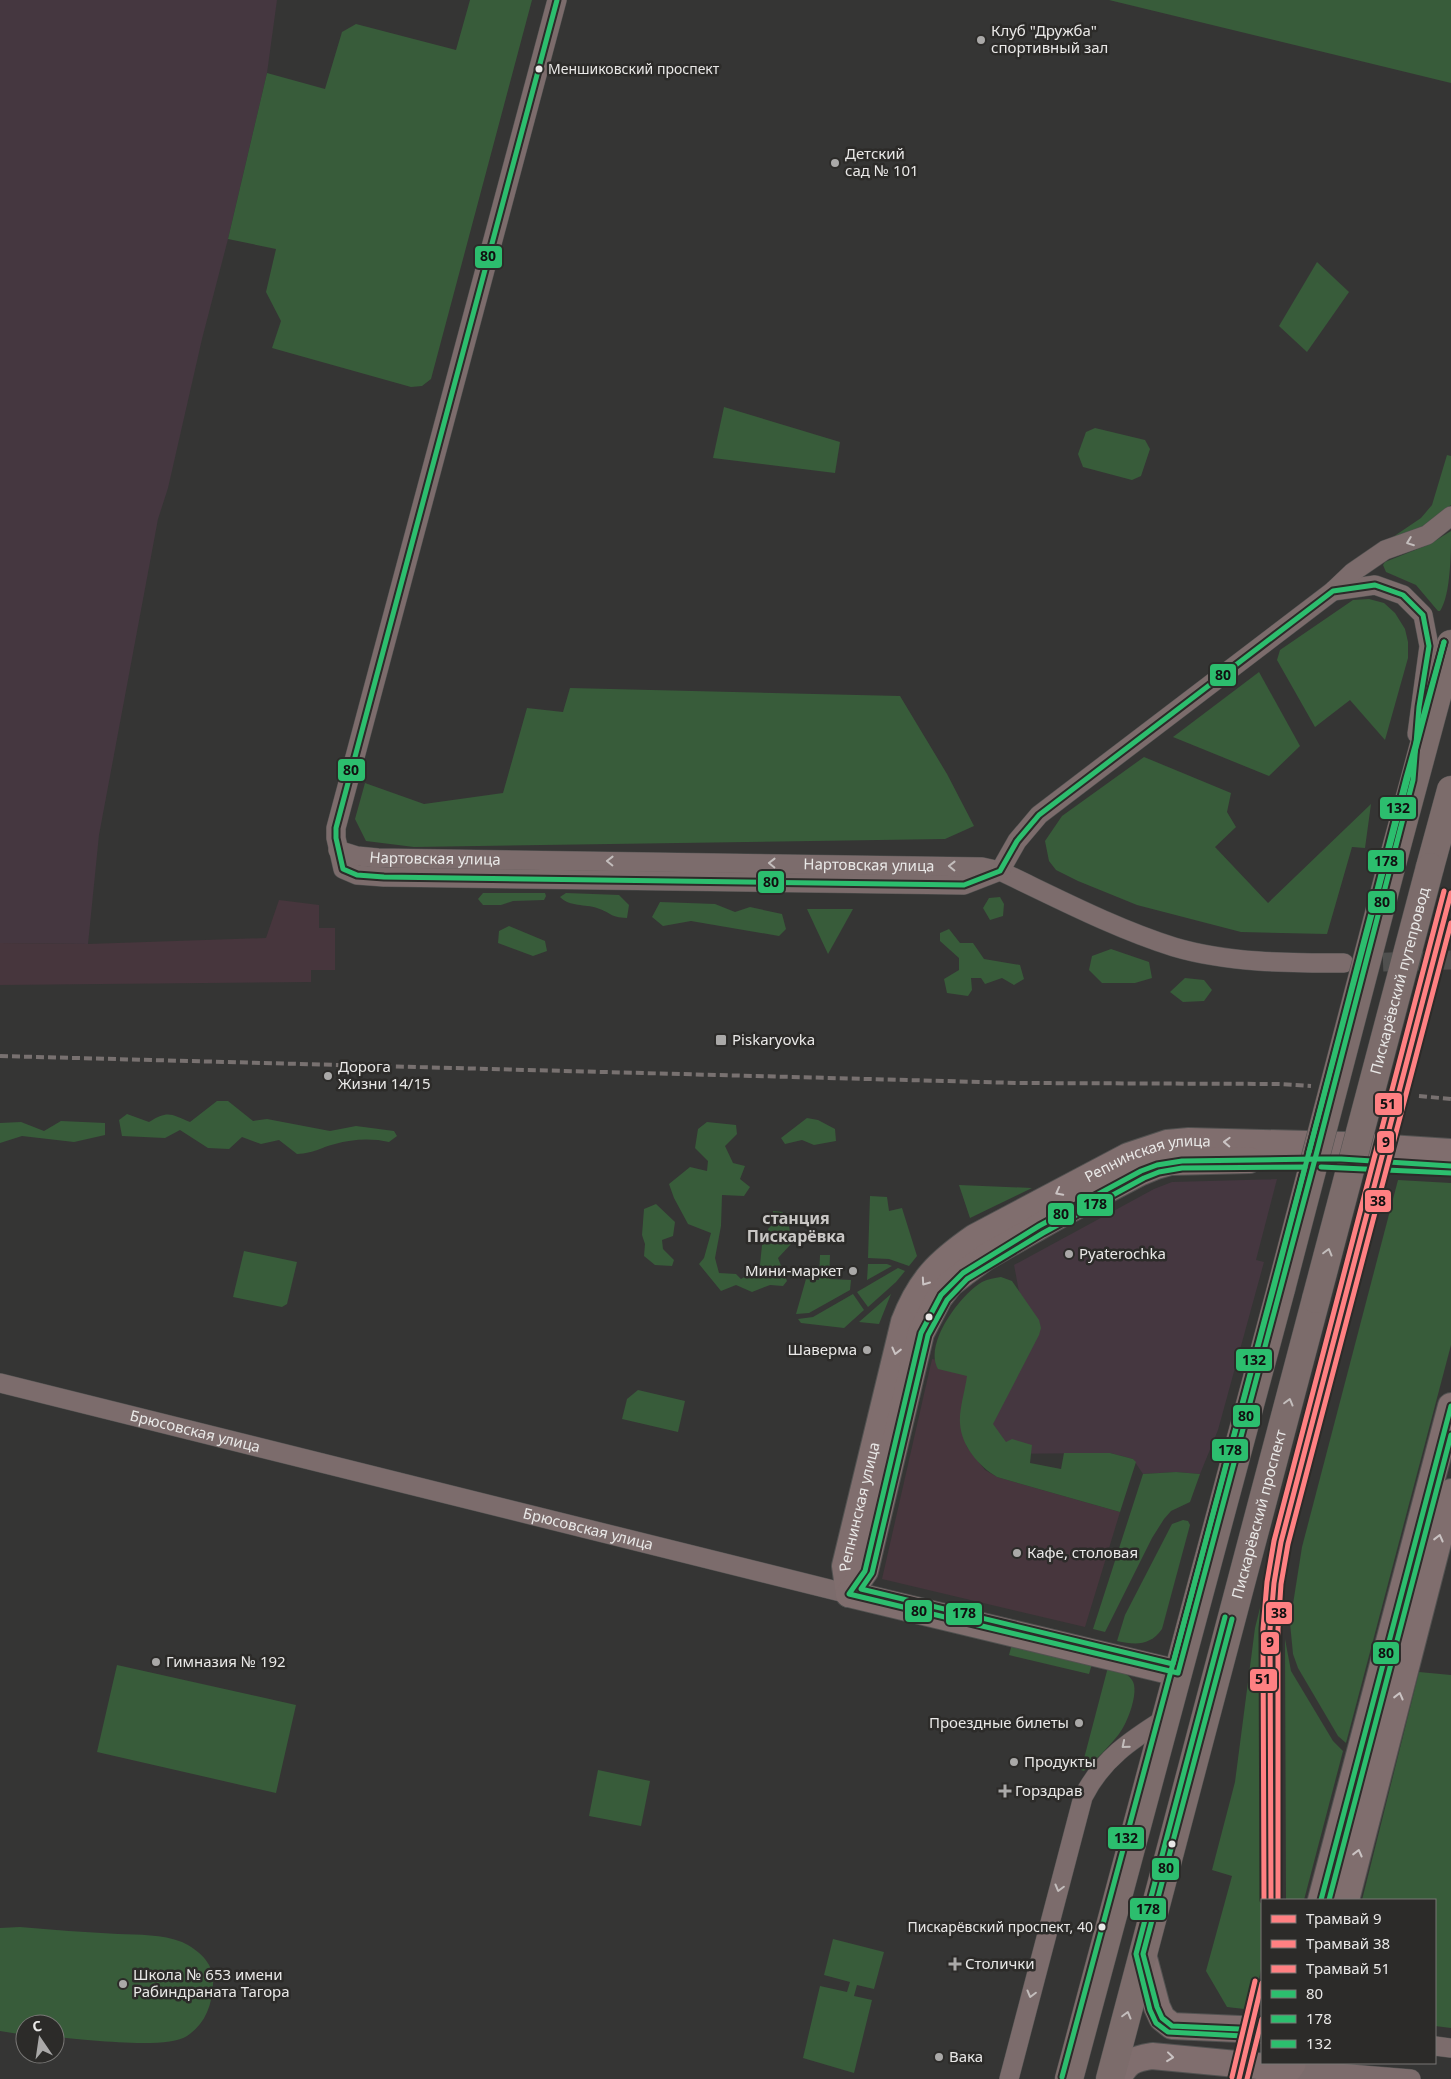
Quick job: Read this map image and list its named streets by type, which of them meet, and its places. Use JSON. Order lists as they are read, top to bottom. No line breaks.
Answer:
{"streets":{"main road":["Пискарёвский путепровод","Пискарёвский проспект"],"street":["Нартовская улица","Репнинская улица","Брюсовская улица"]},"crossings":[["Пискарёвский путепровод","Пискарёвский проспект"],["Репнинская улица","Брюсовская улица"]],"one_way":["Репнинская улица"],"districts":["станция Пискарёвка"],"places":{"other":["Клуб \"Дружба\" спортивный зал","Меншиковский проспект","Детский сад № 101","Дорога Жизни 14/15","Pyaterochka","Мини-маркет","Шаверма","Кафе, столовая","Гимназия № 192","Проездные билеты","Продукты","Пискарёвский проспект, 40","Школа № 653 имени Рабиндраната Тагора","Вака"],"transit":["Piskaryovka"],"health":["Горздрав","Столички"]},"lines":["transit line 80","transit line 178","transit line 132","tram line 51","tram line 9","tram line 38"],"legend":["Трамвай 9","Трамвай 38","Трамвай 51","80","178","132"],"north":"top"}
